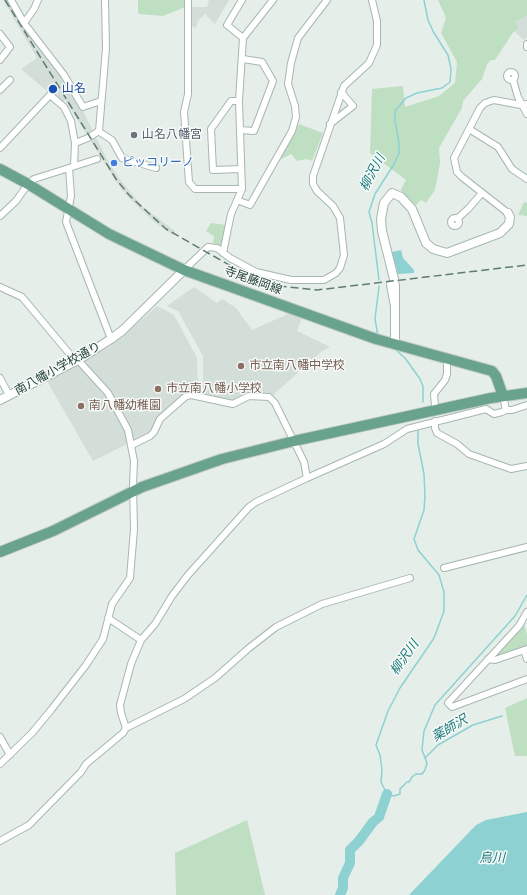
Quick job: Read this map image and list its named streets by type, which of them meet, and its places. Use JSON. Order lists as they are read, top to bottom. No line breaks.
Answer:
{"streets":{"main road":["寺尾藤岡線"],"street":["南八幡小学校通り"]},"crossings":[["寺尾藤岡線","南八幡小学校通り"]],"water":["柳沢川","薬師沢","烏川"],"places":["山名","山名八幡宮","ピッコリーノ","市立南八幡中学校","市立南八幡小学校","南八幡幼稚園"]}
